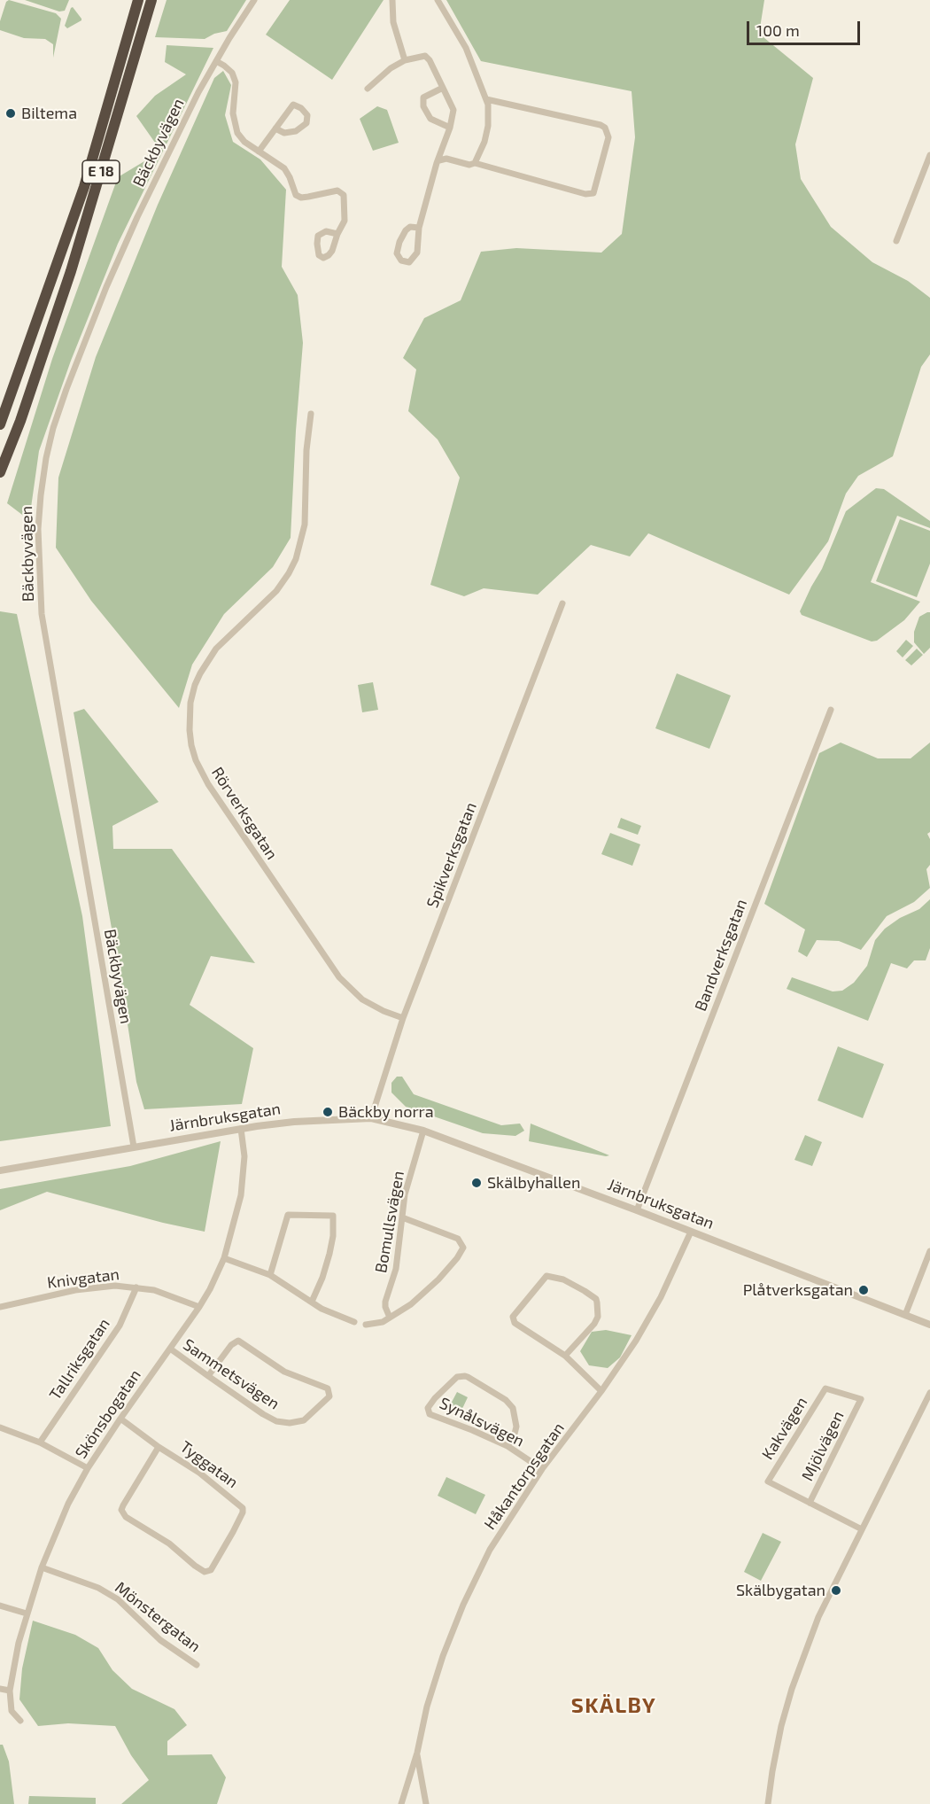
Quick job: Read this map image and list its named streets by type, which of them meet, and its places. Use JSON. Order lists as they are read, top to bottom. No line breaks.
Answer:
{"streets":{"highway":["E 18"],"street":["Bäckbyvägen","Rörverksgatan","Spikverksgatan","Bandverksgatan","Järnbruksgatan","Bomullsvägen","Knivgatan","Tallriksgatan","Sammetsvägen","Skönsbogatan","Synålsvägen","Kakvägen","Mjölvägen","Tyggatan","Håkantorpsgatan","Mönstergatan"]},"crossings":[["Bäckbyvägen","Järnbruksgatan"],["Rörverksgatan","Spikverksgatan"],["Spikverksgatan","Järnbruksgatan"],["Bandverksgatan","Järnbruksgatan"],["Järnbruksgatan","Bomullsvägen"],["Järnbruksgatan","Skönsbogatan"],["Järnbruksgatan","Håkantorpsgatan"],["Knivgatan","Tallriksgatan"],["Knivgatan","Skönsbogatan"],["Sammetsvägen","Skönsbogatan"],["Skönsbogatan","Tyggatan"],["Skönsbogatan","Mönstergatan"],["Synålsvägen","Håkantorpsgatan"],["Kakvägen","Mjölvägen"]],"districts":["SKÄLBY"],"places":["Biltema","Bäckby norra","Skälbyhallen","Plåtverksgatan","Skälbygatan"],"scale_bar":"100 m"}
